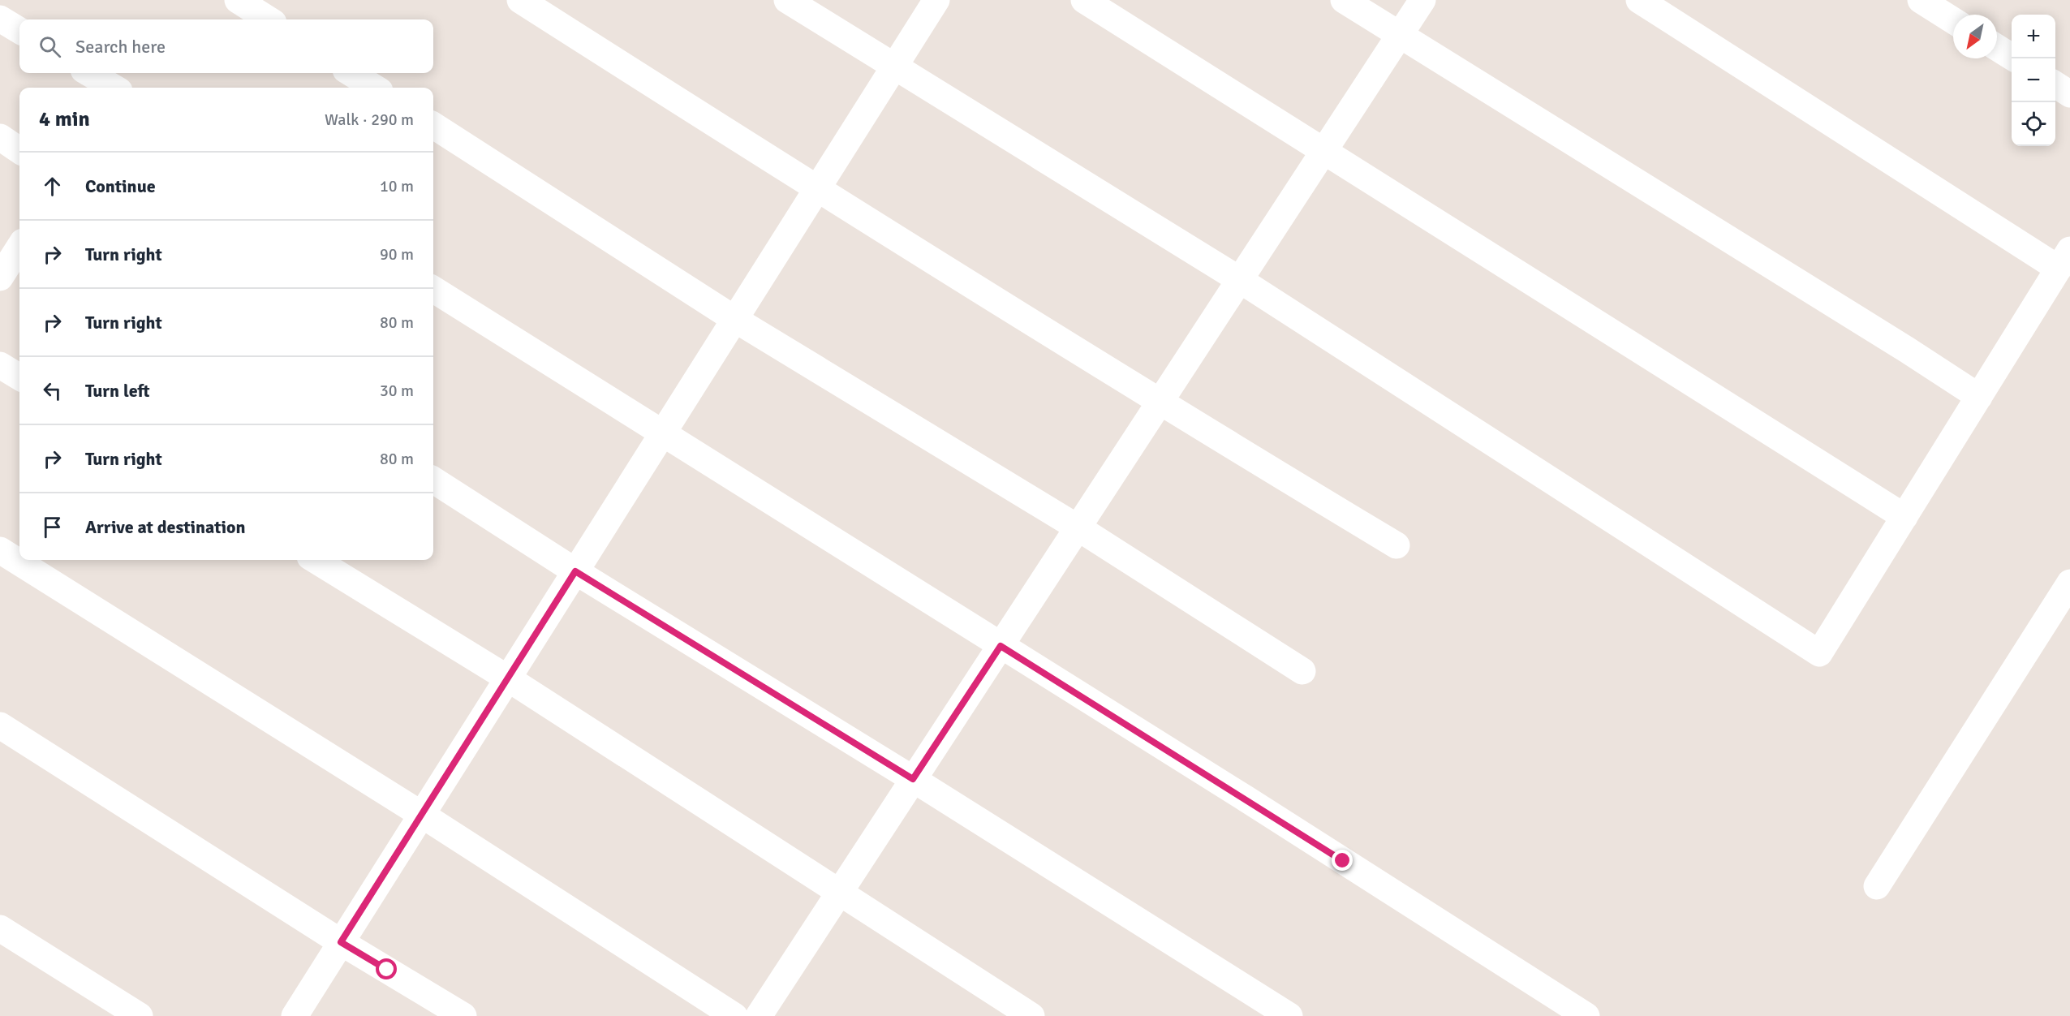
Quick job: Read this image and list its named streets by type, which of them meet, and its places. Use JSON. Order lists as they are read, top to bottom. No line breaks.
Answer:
{"north":"bottom left","page":{"map_buttons":["+","−"],"search":"Search here","heading":["4 min","Walk · 290 m"],"list":[["Continue","10 m"],["Turn right","90 m"],["Turn right","80 m"],["Turn left","30 m"],["Turn right","80 m"],"Arrive at destination"]}}
